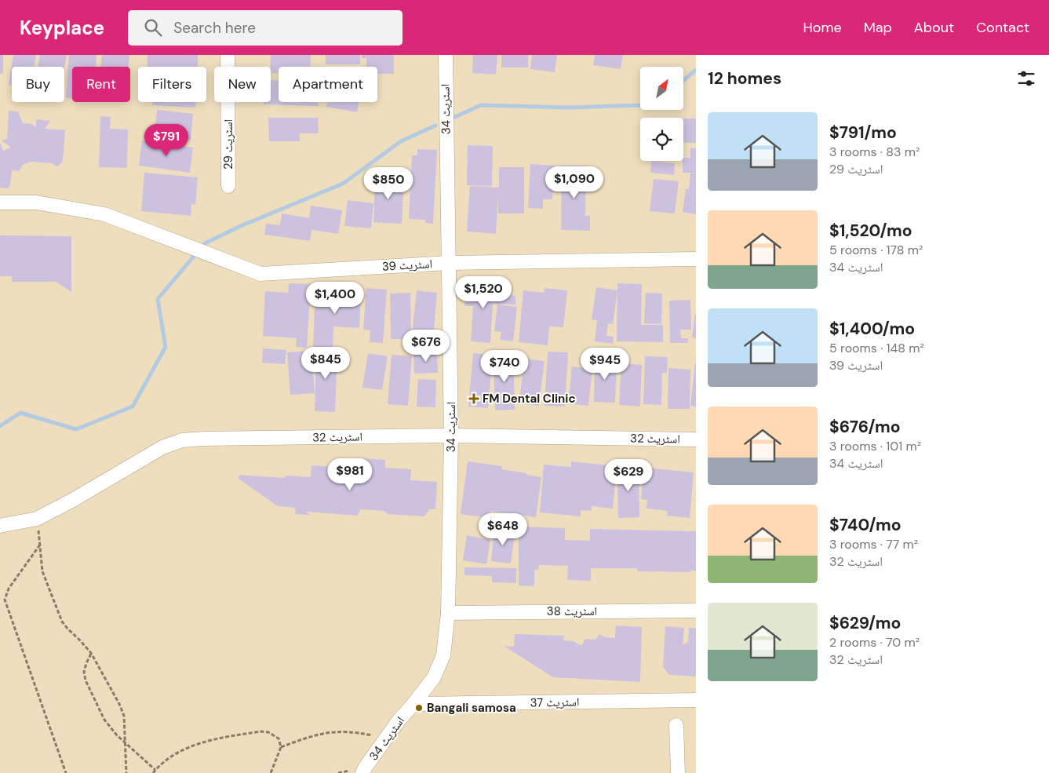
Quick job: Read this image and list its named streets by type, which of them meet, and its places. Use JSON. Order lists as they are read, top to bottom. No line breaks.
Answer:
{"streets":{"street":["اسٹریٹ 34","اسٹریٹ 29","اسٹریٹ 39","اسٹریٹ 32","اسٹریٹ 38","اسٹریٹ 37"]},"crossings":[["اسٹریٹ 34","اسٹریٹ 39"],["اسٹریٹ 34","اسٹریٹ 32"],["اسٹریٹ 34","اسٹریٹ 38"],["اسٹریٹ 34","اسٹریٹ 37"]],"places":{"health":["FM Dental Clinic"],"other":["Bangali samosa"]},"north":"top right","page":{"header":"Keyplace","search":"Search here","nav":["Home","Map","About","Contact"],"heading":"12 homes","chip":["Buy","Rent","Filters","New","Apartment"],"list":[{"name":"$791/mo","note":"3 rooms · 83 m² · اسٹریٹ 29"},{"name":"$1,520/mo","note":"5 rooms · 178 m² · اسٹریٹ 34"},{"name":"$1,400/mo","note":"5 rooms · 148 m² · اسٹریٹ 39"},{"name":"$676/mo","note":"3 rooms · 101 m² · اسٹریٹ 34"},{"name":"$740/mo","note":"3 rooms · 77 m² · اسٹریٹ 32"},{"name":"$629/mo","note":"2 rooms · 70 m² · اسٹریٹ 32"}],"price":["$791","$1,090","$850","$1,520","$1,400","$676","$845","$945","$740","$981","$629","$648"]}}
